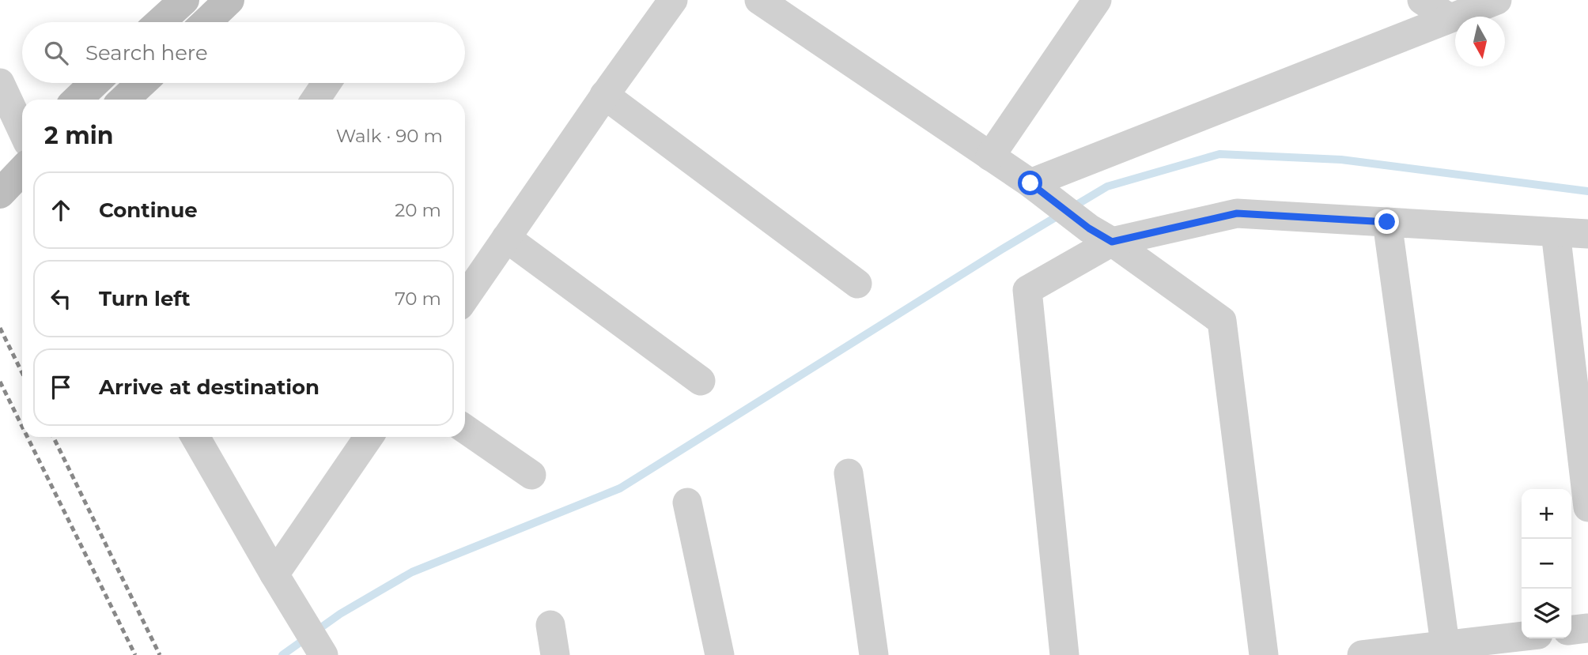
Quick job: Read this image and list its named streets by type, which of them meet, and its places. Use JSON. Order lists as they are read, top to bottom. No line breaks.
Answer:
{"north":"bottom","page":{"search":"Search here","heading":["2 min","Walk · 90 m"],"list":[["Continue","20 m"],["Turn left","70 m"],"Arrive at destination"],"map_buttons":["+","−"]}}
